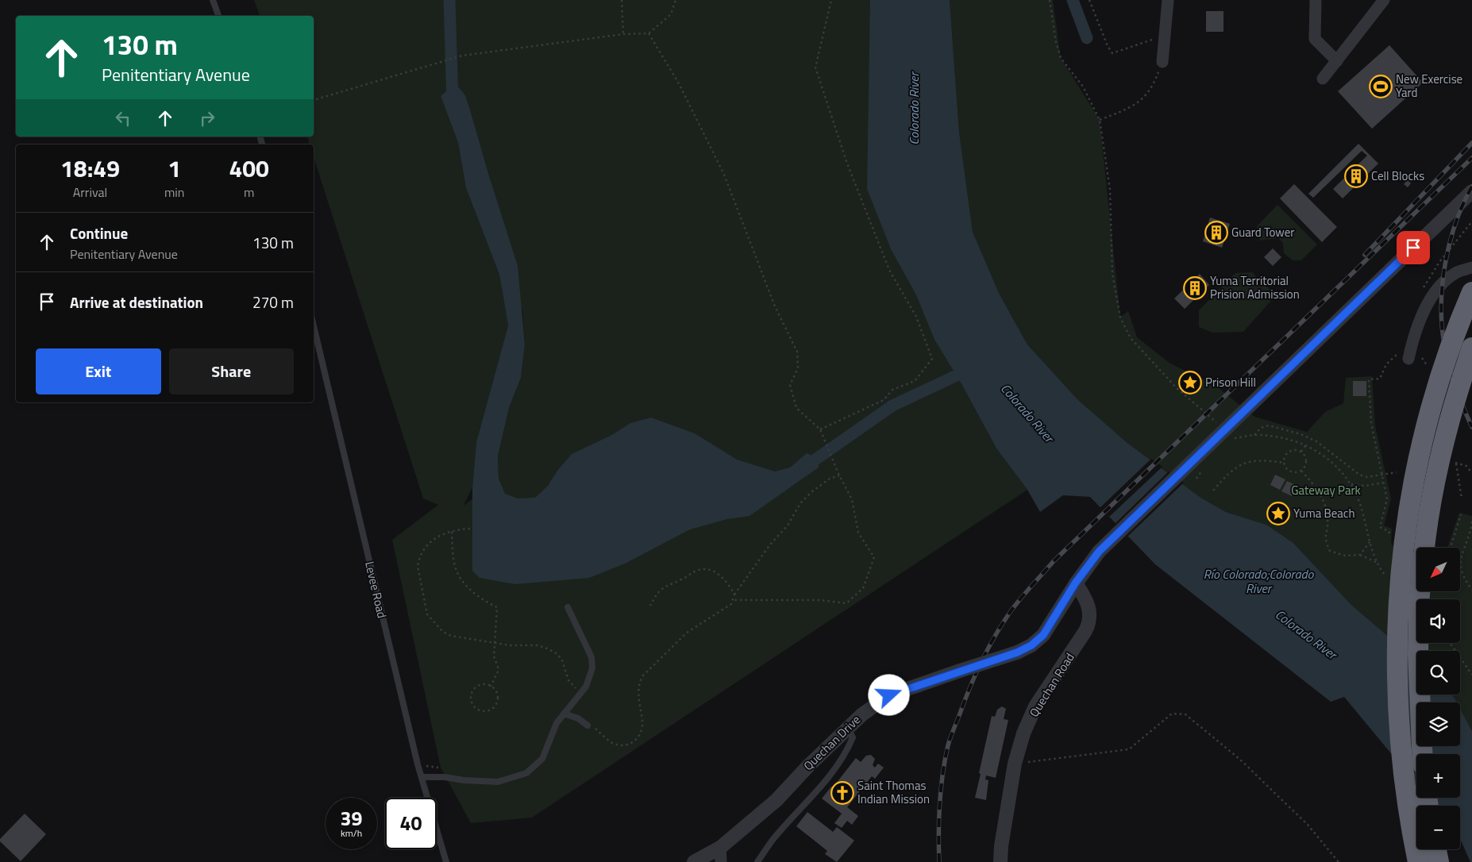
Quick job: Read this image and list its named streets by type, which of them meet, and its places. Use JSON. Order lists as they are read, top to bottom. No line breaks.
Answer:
{"streets":{"street":["Quechan Road","Quechan Drive"],"lane":["Levee Road"]},"crossings":[["Quechan Road","Quechan Drive"]],"water":["Colorado River","Río Colorado;Colorado River"],"parks":["Gateway Park"],"places":{"sports":["New Exercise Yard"],"building":["Cell Blocks","Guard Tower","Yuma Territorial Prision Admission"],"place":["Prison Hill","Yuma Beach"],"church":["Saint Thomas Indian Mission"]},"north":"bottom left","page":{"turn":["130 m","Penitentiary Avenue"],"eta":["18:49","Arrival","1","min","400","m"],"list":[{"name":"Continue","note":"Penitentiary Avenue","value":"130 m"},{"name":"Arrive at destination","value":"270 m"}],"buttons":["Exit","Share"],"map_buttons":["+","−"],"speed":"39 km/h","limit":"40"}}
